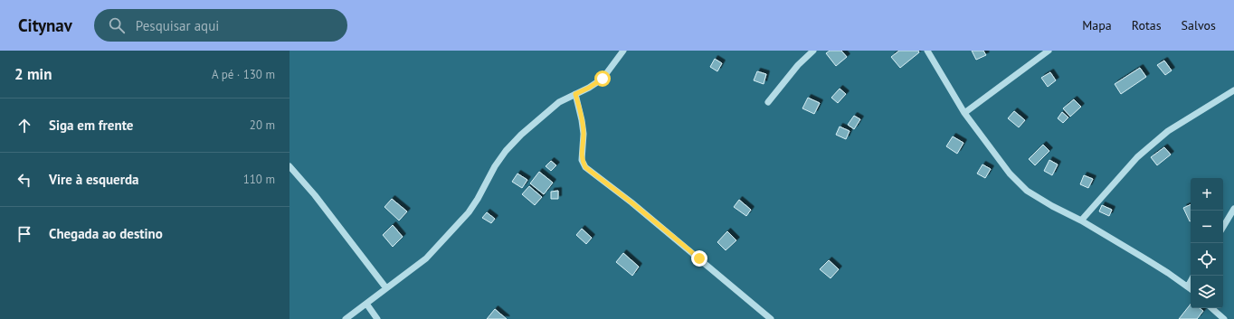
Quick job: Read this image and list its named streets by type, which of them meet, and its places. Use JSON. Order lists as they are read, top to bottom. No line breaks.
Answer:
{"page":{"header":"Citynav","search":"Pesquisar aqui","nav":["Mapa","Rotas","Salvos"],"heading":["2 min","A pé · 130 m"],"list":[["Siga em frente","20 m"],["Vire à esquerda","110 m"],"Chegada ao destino"],"map_buttons":["+","−"]}}
